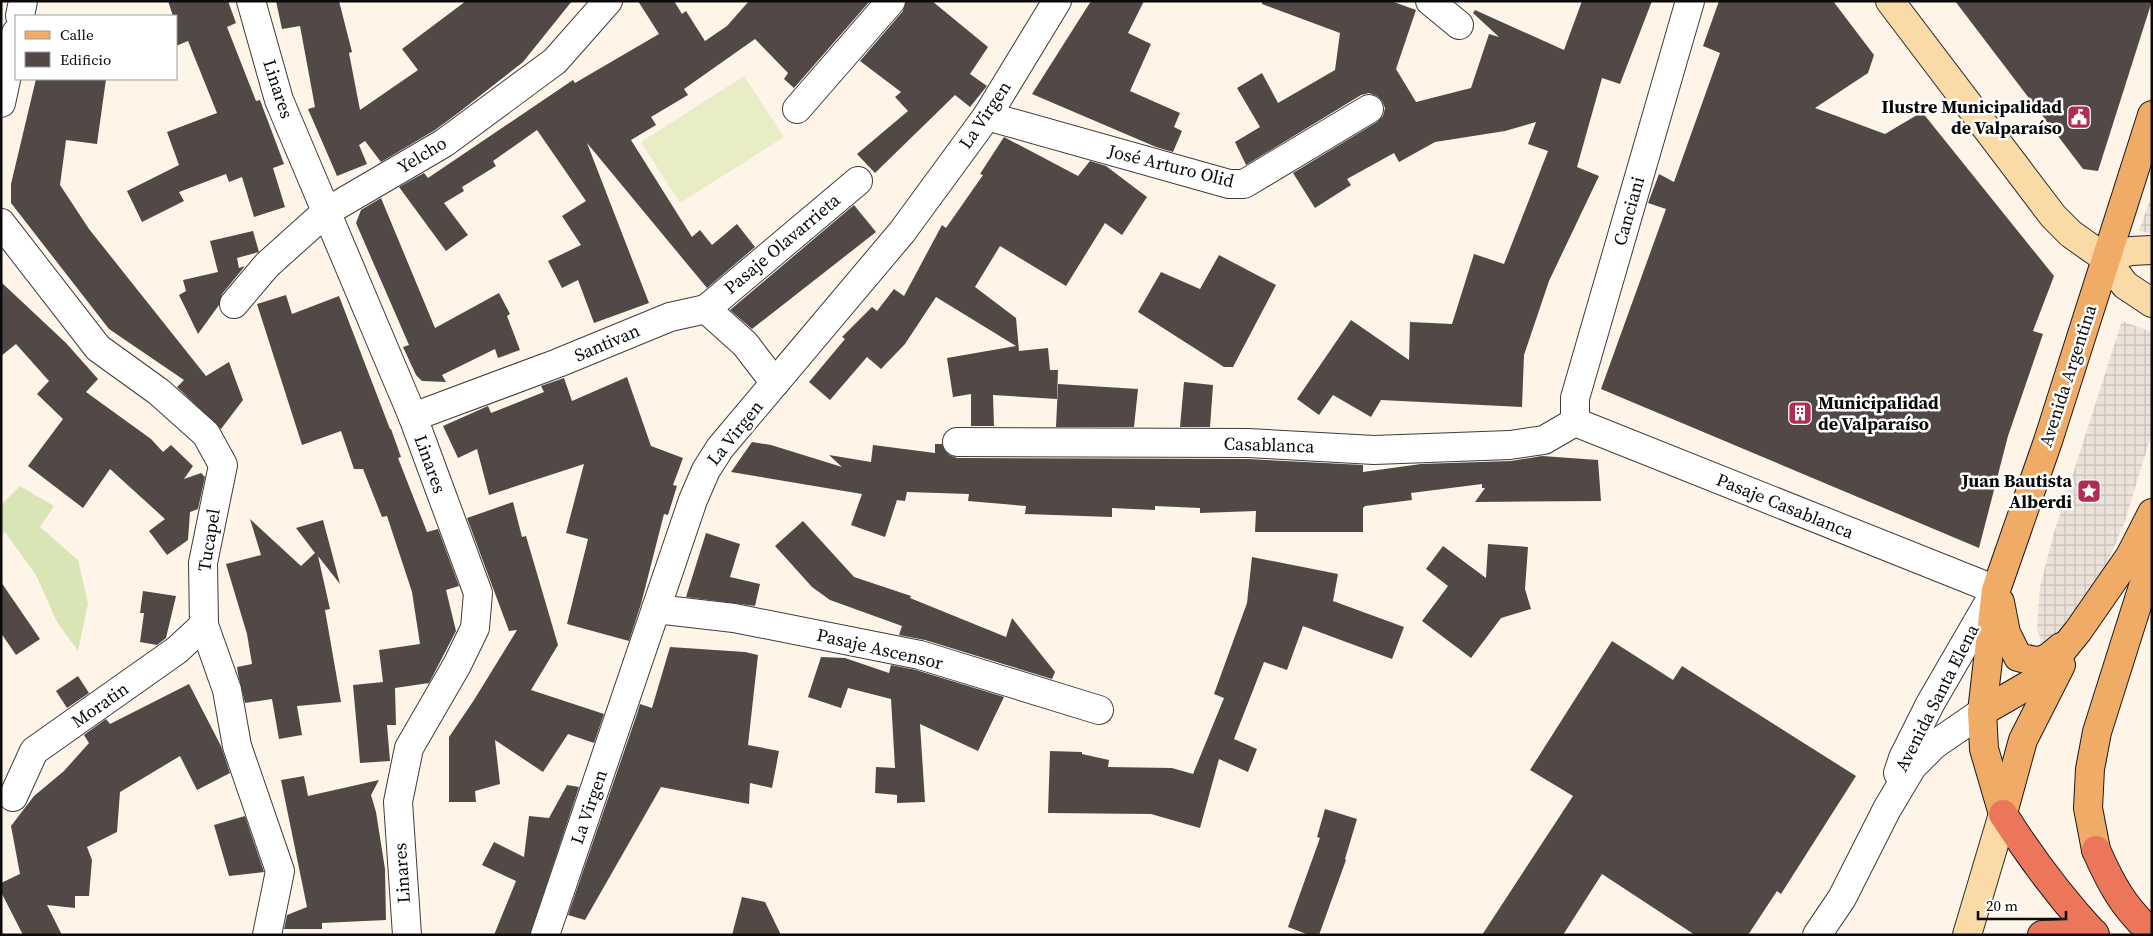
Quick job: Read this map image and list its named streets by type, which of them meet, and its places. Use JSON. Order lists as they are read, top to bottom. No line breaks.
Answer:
{"streets":{"main road":["Avenida Argentina"],"street":["Linares","La Virgen","Yelcho","José Arturo Olid","Canciani","Pasaje Olavarrieta","Santivan","Casablanca","Pasaje Casablanca","Tucapel","Pasaje Ascensor","Avenida Santa Elena","Moratin"]},"crossings":[["Linares","Yelcho"],["Linares","Santivan"],["La Virgen","José Arturo Olid"],["La Virgen","Pasaje Ascensor"],["Canciani","Casablanca"],["Canciani","Pasaje Casablanca"],["Pasaje Olavarrieta","Santivan"],["Avenida Argentina","Pasaje Casablanca"],["Avenida Argentina","Avenida Santa Elena"],["Casablanca","Pasaje Casablanca"],["Pasaje Casablanca","Avenida Santa Elena"],["Tucapel","Moratin"]],"places":{"public building":["Ilustre Municipalidad de Valparaíso"],"building":["Municipalidad de Valparaíso"],"place":["Juan Bautista Alberdi"]},"legend":["Calle","Edificio"],"scale_bar":"20 m"}
